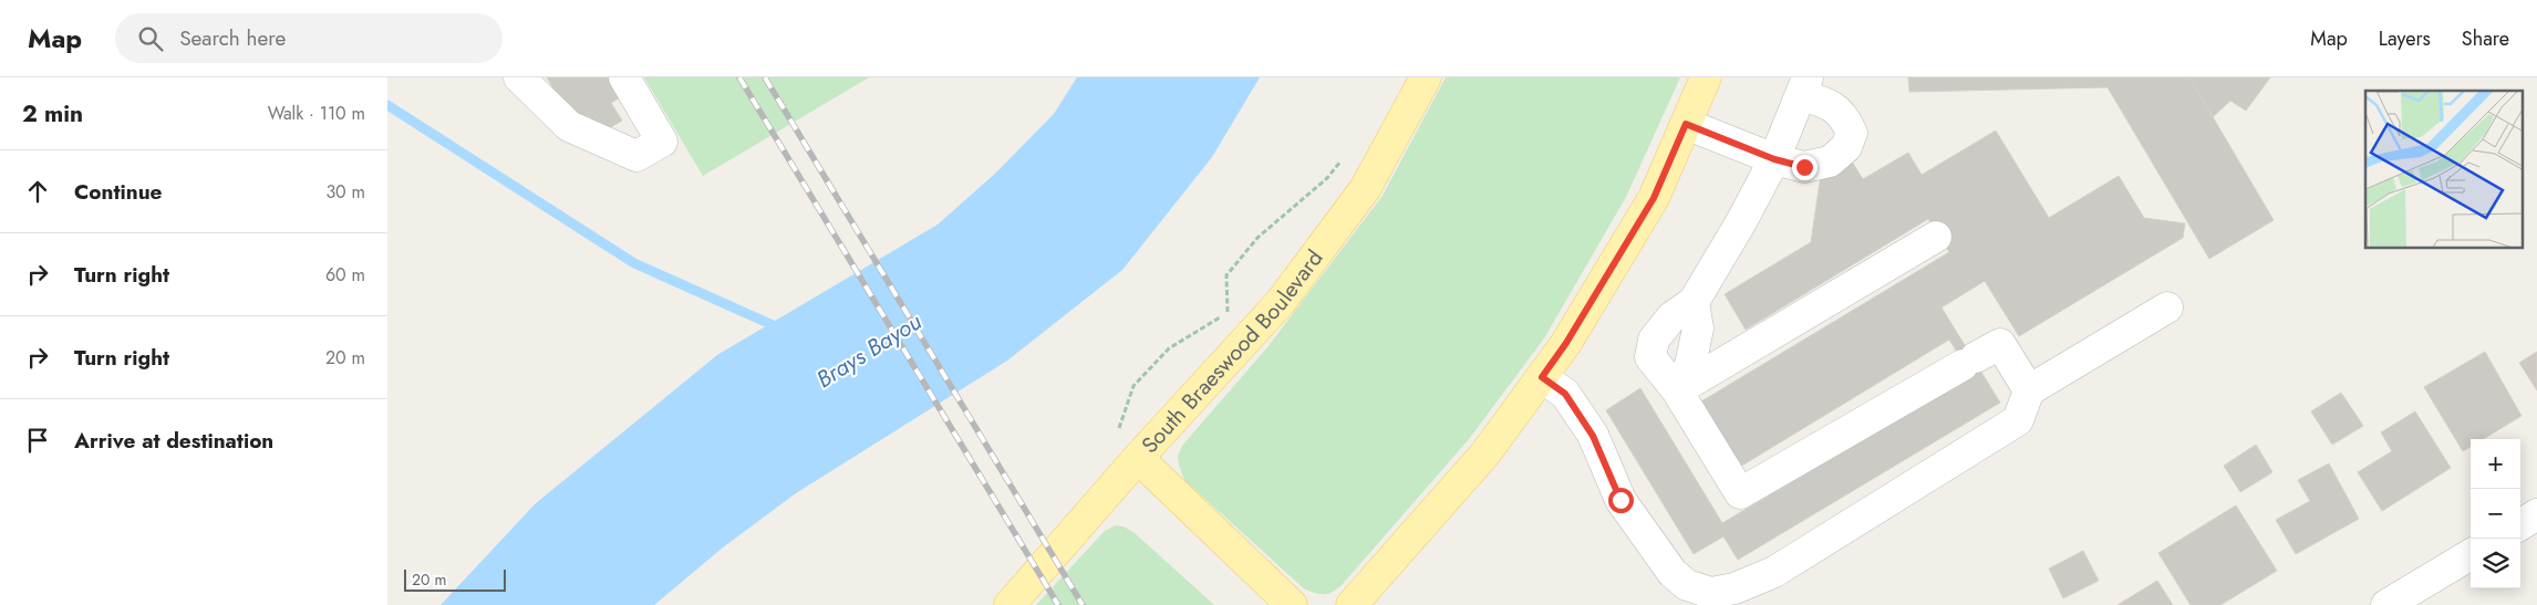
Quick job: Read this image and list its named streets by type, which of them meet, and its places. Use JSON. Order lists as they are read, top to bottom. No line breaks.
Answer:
{"streets":{"main road":["South Braeswood Boulevard"]},"water":["Brays Bayou"],"scale_bar":"20 m","page":{"header":"Map","search":"Search here","nav":["Map","Layers","Share"],"heading":["2 min","Walk · 110 m"],"list":[["Continue","30 m"],["Turn right","60 m"],["Turn right","20 m"],"Arrive at destination"],"map_buttons":["+","−"],"scale":"20 m"}}
